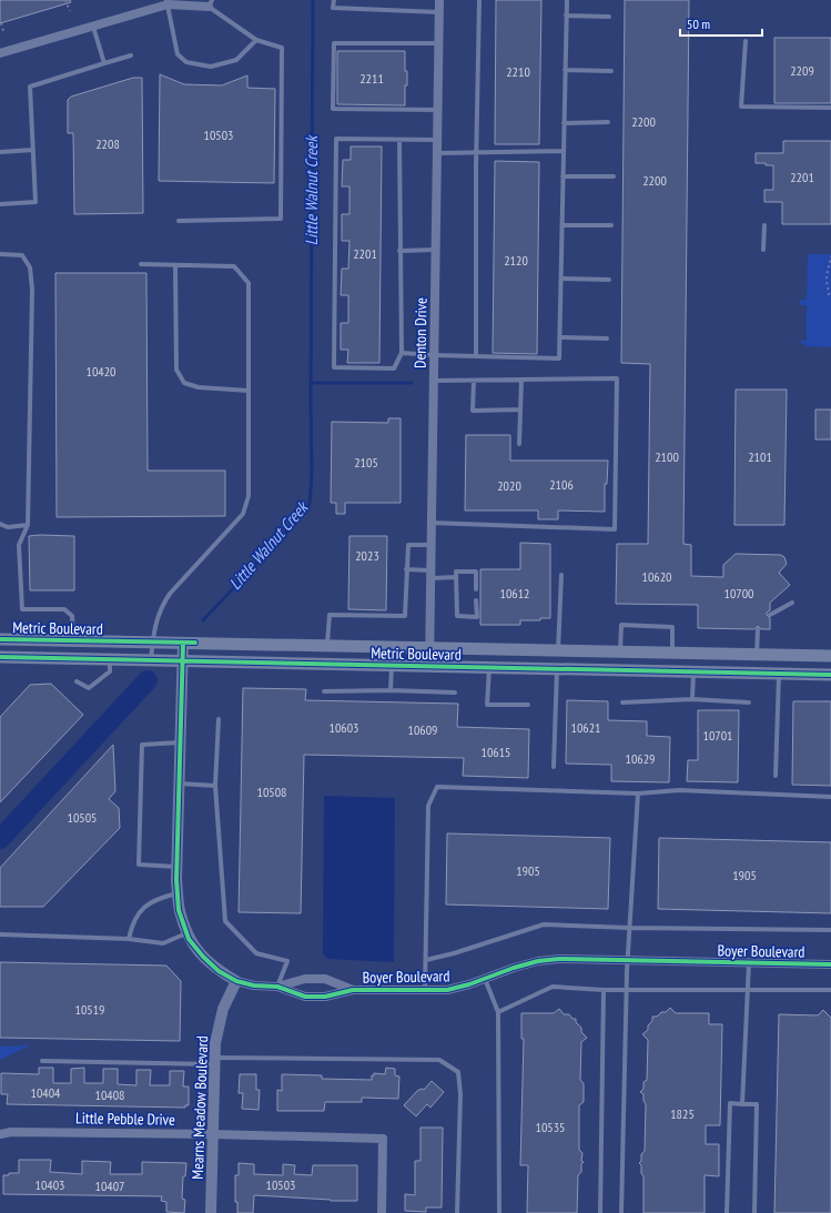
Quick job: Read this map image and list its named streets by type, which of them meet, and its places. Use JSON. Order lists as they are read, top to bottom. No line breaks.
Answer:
{"streets":{"main road":["Metric Boulevard"],"street":["Denton Drive","Boyer Boulevard","Mearns Meadow Boulevard","Little Pebble Drive"]},"crossings":[["Denton Drive","Metric Boulevard"],["Metric Boulevard","Boyer Boulevard"],["Boyer Boulevard","Mearns Meadow Boulevard"],["Mearns Meadow Boulevard","Little Pebble Drive"]],"water":["Little Walnut Creek"],"house_numbers":["2209","2210","2211","2200","10503","2208","2201","2200","2201","2120","10420","2100","2101","2105","2106","2020","2023","10620","10612","10700","10603","10621","10609","10701","10615","10629","10508","10505","1905","1905","10519","10404","10408","1825","10535","10403","10503","10407"],"scale_bar":"50 m"}
